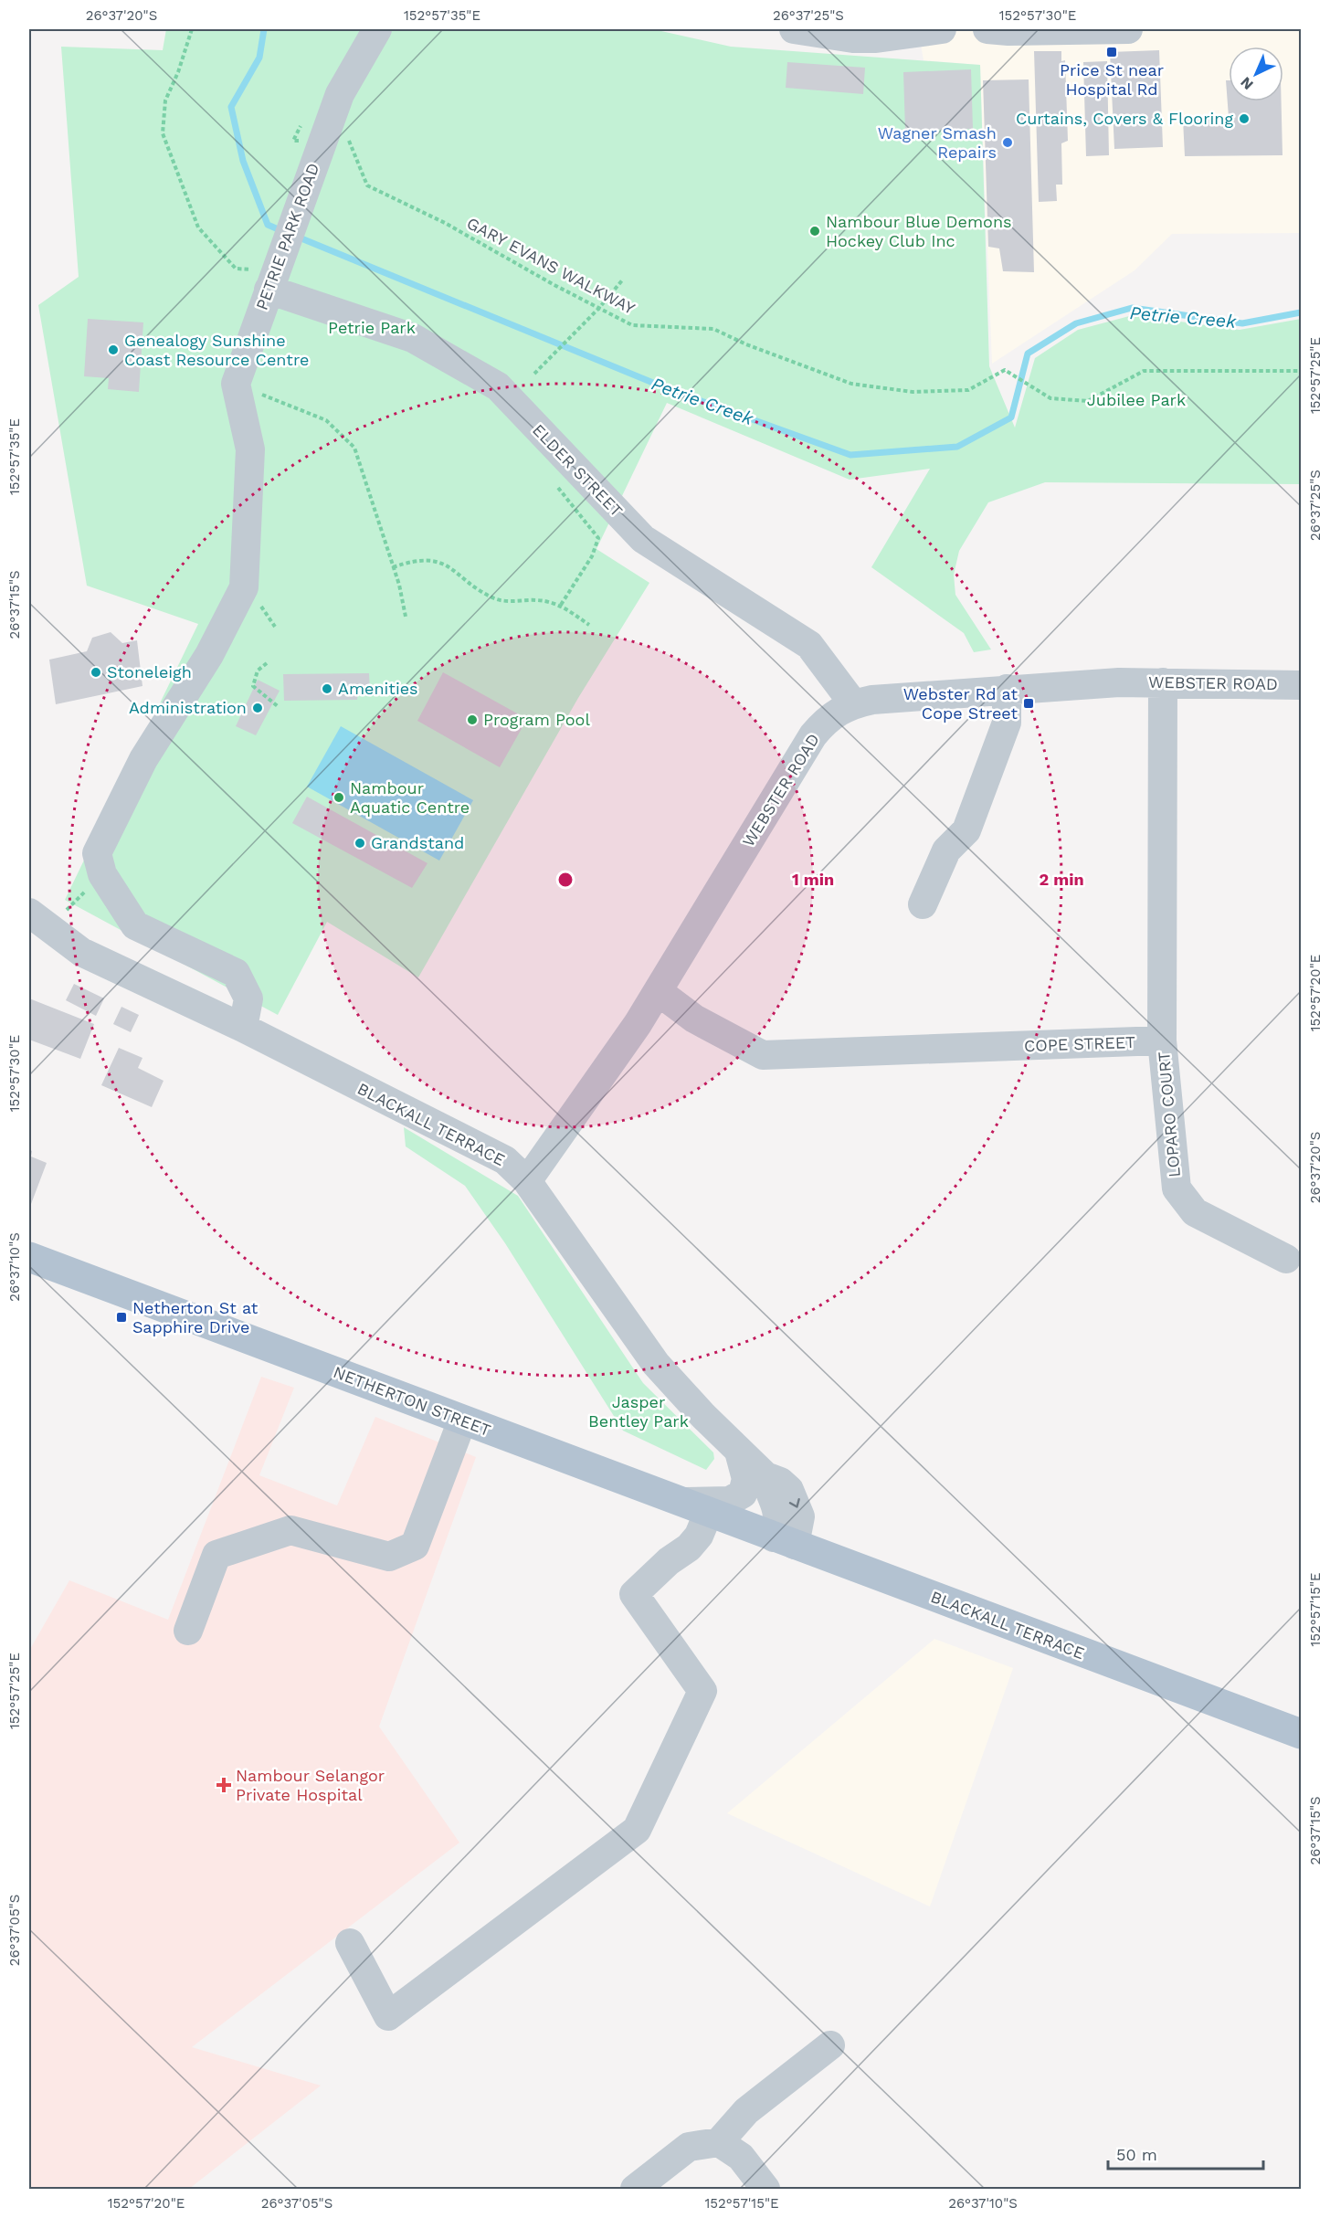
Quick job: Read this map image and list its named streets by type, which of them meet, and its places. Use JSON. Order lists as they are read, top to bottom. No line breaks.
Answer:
{"streets":{"main road":["BLACKALL TERRACE","NETHERTON STREET"],"street":["PETRIE PARK ROAD","ELDER STREET","WEBSTER ROAD","COPE STREET","LOPARO COURT"],"path":["GARY EVANS WALKWAY"]},"crossings":[["PETRIE PARK ROAD","GARY EVANS WALKWAY"],["PETRIE PARK ROAD","ELDER STREET"],["PETRIE PARK ROAD","BLACKALL TERRACE"],["ELDER STREET","WEBSTER ROAD"],["WEBSTER ROAD","COPE STREET"],["WEBSTER ROAD","BLACKALL TERRACE"],["COPE STREET","LOPARO COURT"],["BLACKALL TERRACE","NETHERTON STREET"]],"water":["Petrie Creek"],"parks":["Petrie Park","Jubilee Park","Jasper Bentley Park"],"places":{"transit":["Price St near Hospital Rd","Webster Rd at Cope Street","Netherton St at Sapphire Drive"],"other":["Curtains, Covers & Flooring","Wagner Smash Repairs","Nambour Blue Demons Hockey Club Inc","Genealogy Sunshine Coast Resource Centre","Stoneleigh","Amenities","Administration","Program Pool","Nambour Aquatic Centre","Grandstand"],"health":["Nambour Selangor Private Hospital"]},"scale_bar":"50 m","north":"bottom left","coordinates":["26°37'20\"S","152°57'35\"E","26°37'25\"S","152°57'30\"E","152°57'25\"E","26°37'15\"S","152°57'20\"E","26°37'10\"S","152°57'15\"E","26°37'05\"S"],"rings":["1 min","2 min"]}
